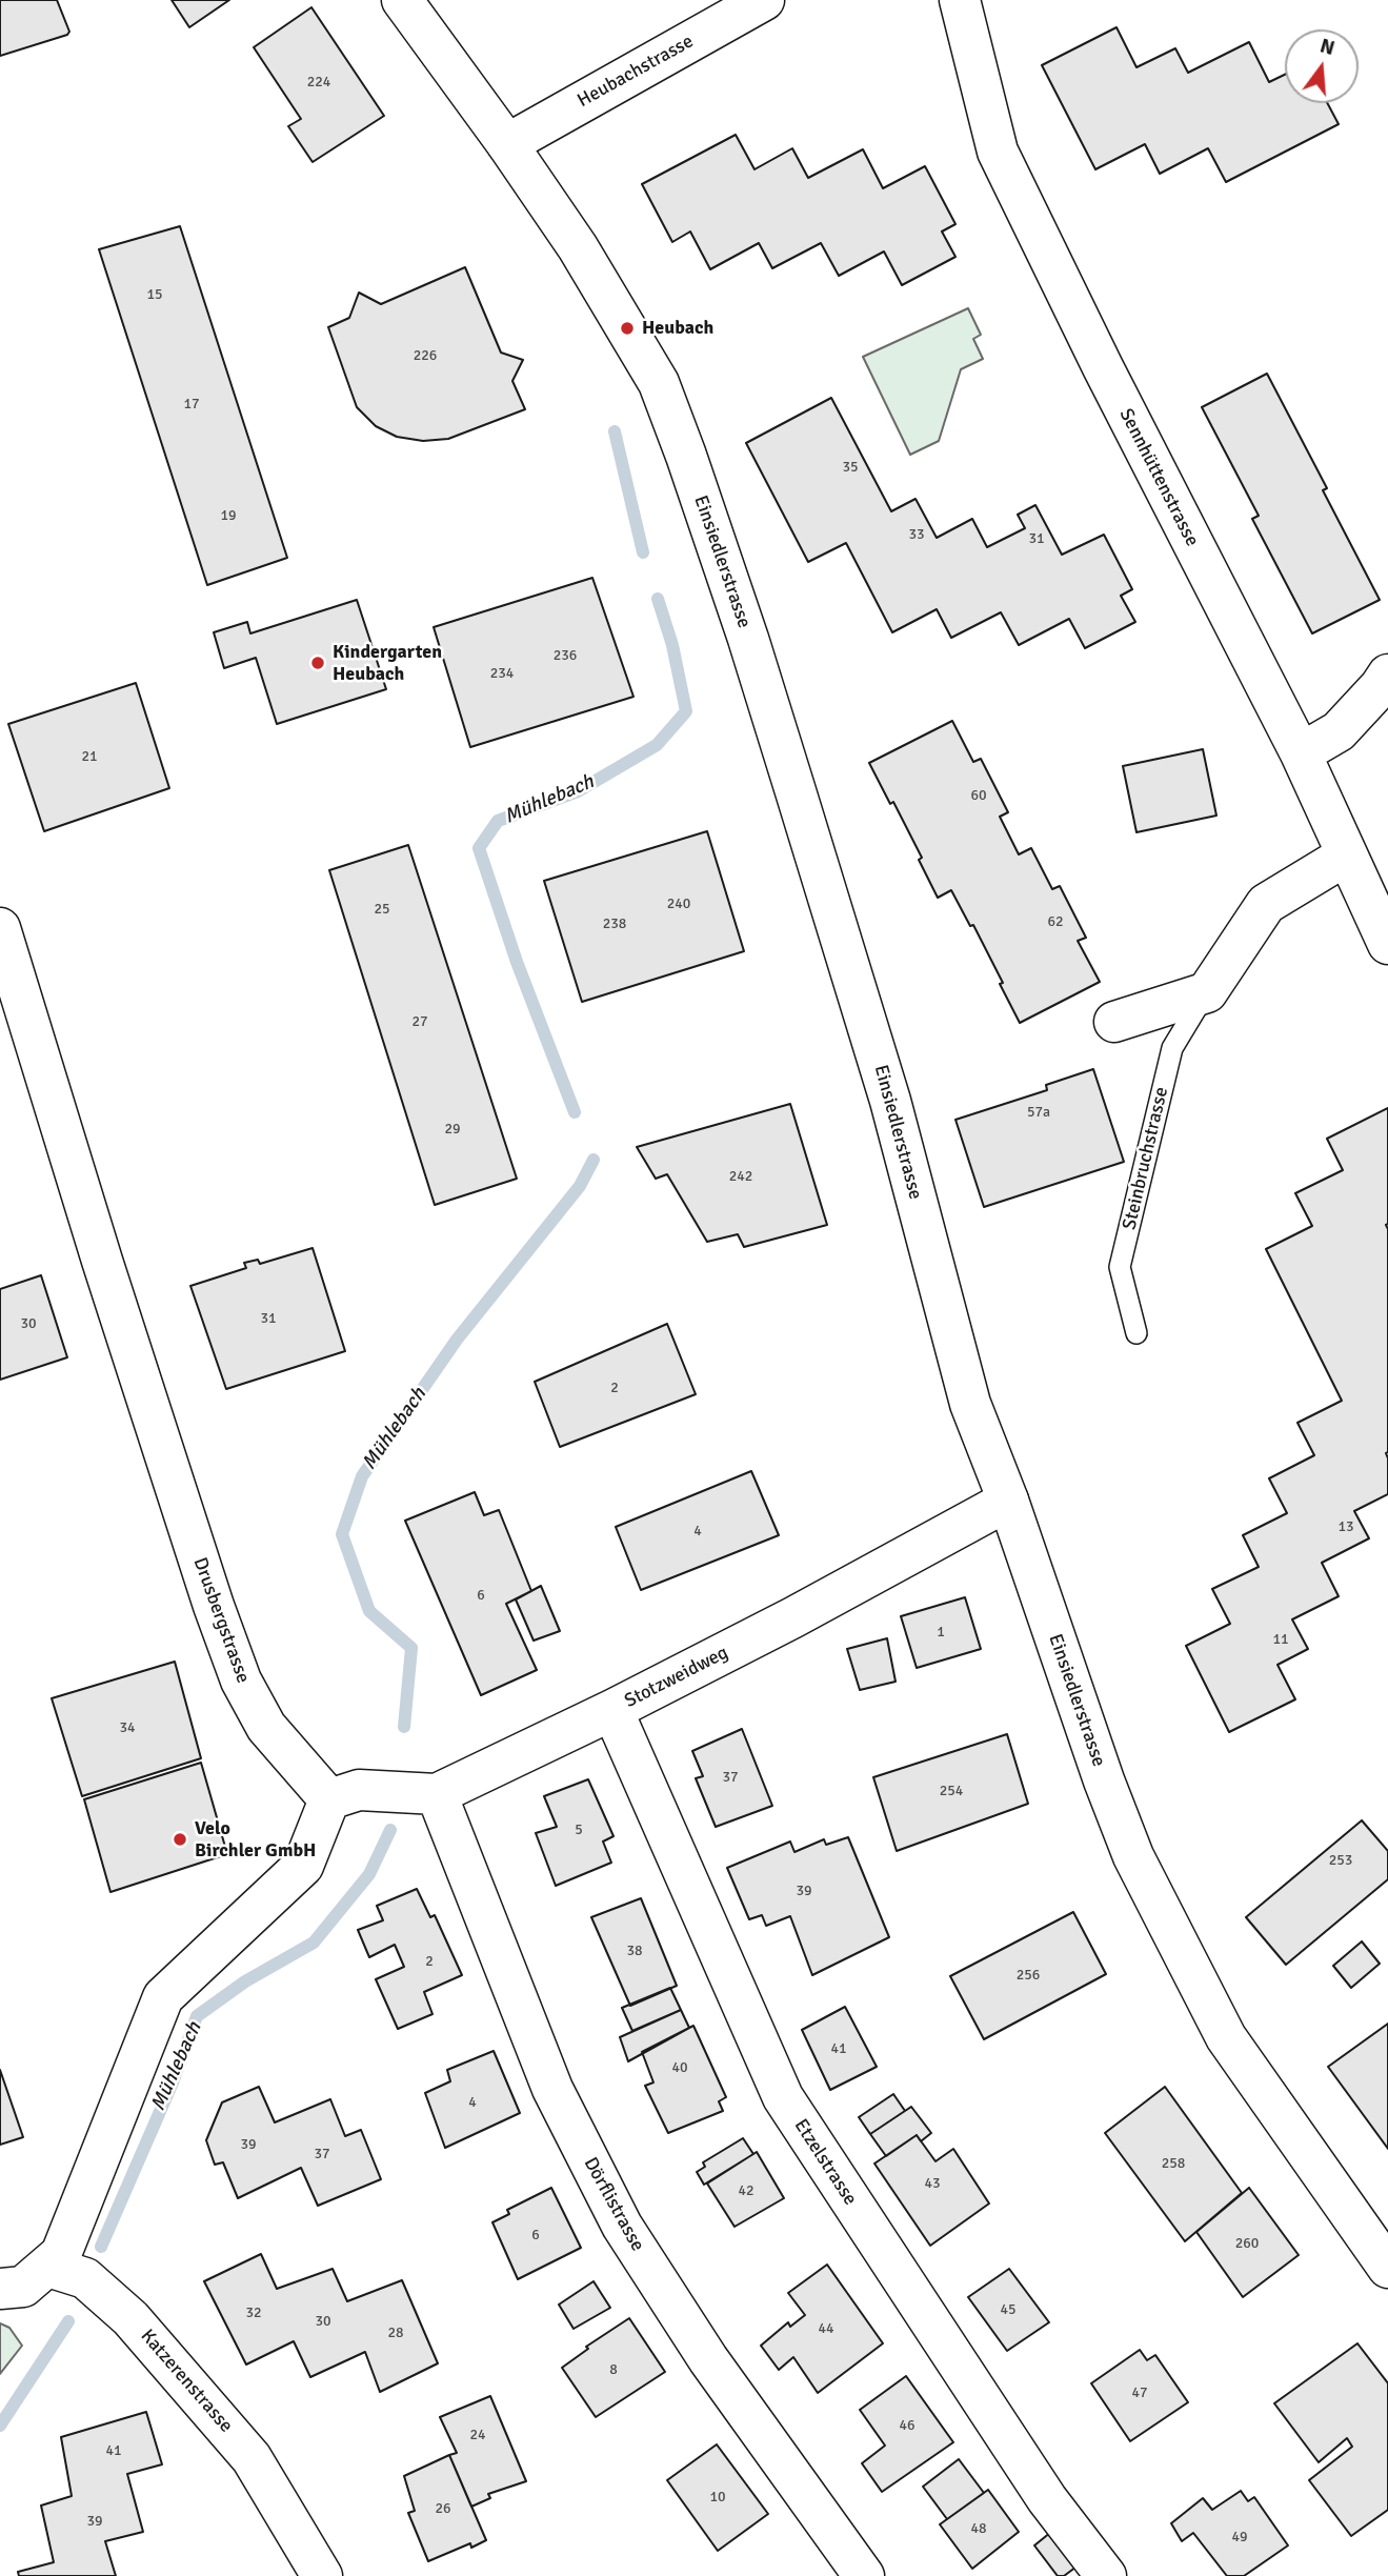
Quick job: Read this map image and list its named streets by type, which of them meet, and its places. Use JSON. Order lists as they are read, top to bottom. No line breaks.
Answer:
{"streets":{"street":["Heubachstrasse","Sennhüttenstrasse","Einsiedlerstrasse","Steinbruchstrasse","Drusbergstrasse","Stotzweidweg","Etzelstrasse","Dörflistrasse","Katzerenstrasse"]},"crossings":[["Heubachstrasse","Einsiedlerstrasse"],["Sennhüttenstrasse","Steinbruchstrasse"],["Einsiedlerstrasse","Stotzweidweg"],["Stotzweidweg","Etzelstrasse"],["Stotzweidweg","Dörflistrasse"]],"water":["Mühlebach"],"places":["Heubach","Kindergarten Heubach","Velo Birchler GmbH"],"house_numbers":["224","15","226","17","35","19","33","31","236","234","21","60","240","25","62","238","27","57a","29","242","31","30","2","13","4","6","1","11","34","37","254","5","253","39","38","2","256","41","40","4","39","37","258","43","42","6","260","45","32","30","44","28","8","47","46","24","41","10","26","39","48","49"],"north":"top"}
